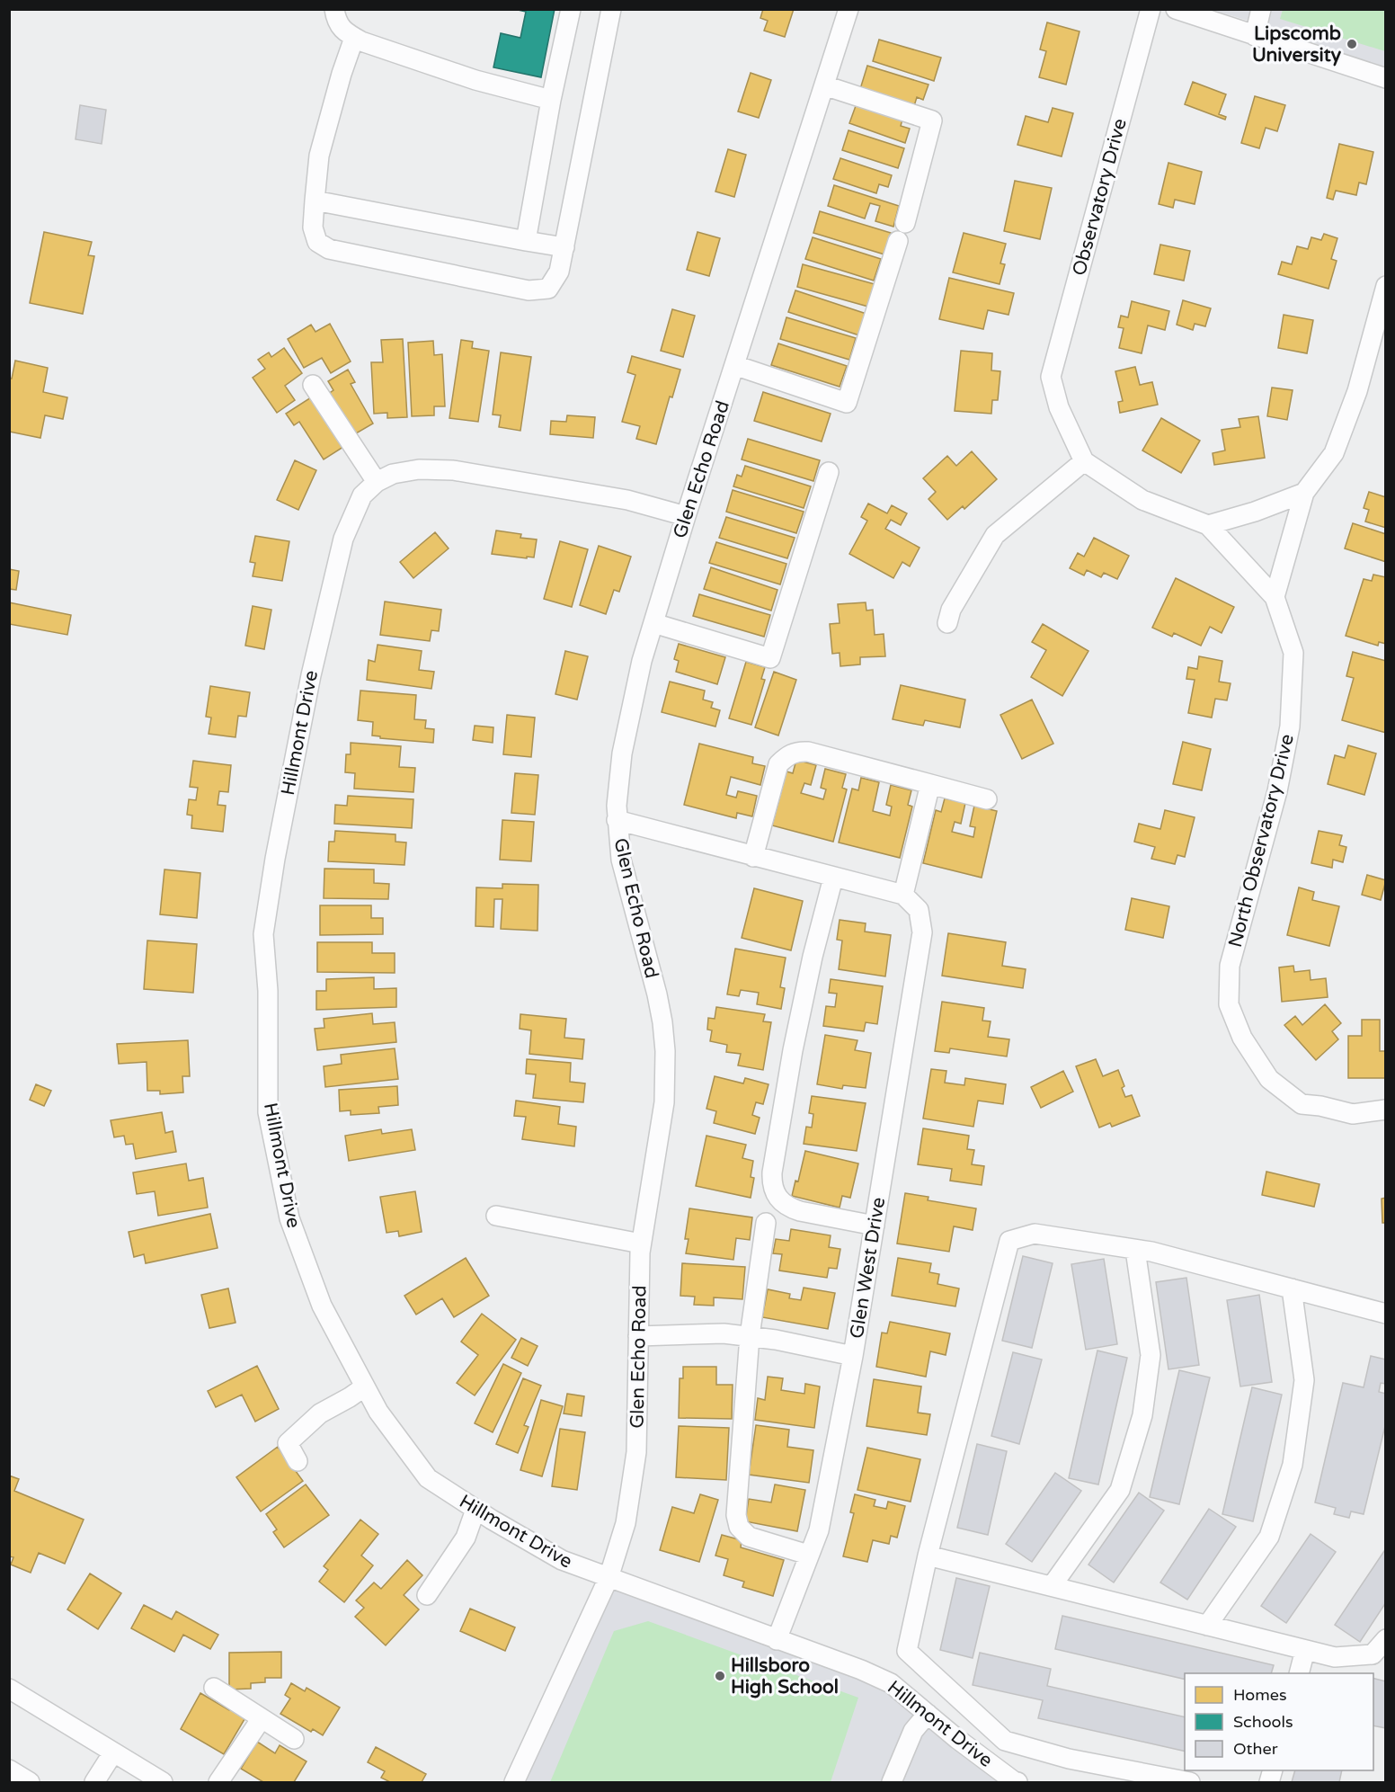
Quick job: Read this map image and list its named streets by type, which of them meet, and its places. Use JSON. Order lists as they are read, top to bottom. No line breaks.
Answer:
{"streets":{"street":["Observatory Drive","Glen Echo Road","Hillmont Drive","North Observatory Drive","Glen West Drive"]},"crossings":[["Observatory Drive","North Observatory Drive"],["Glen Echo Road","Hillmont Drive"],["Hillmont Drive","Glen West Drive"]],"places":["Lipscomb University","Hillsboro High School"],"legend":["Homes","Schools","Other"]}
